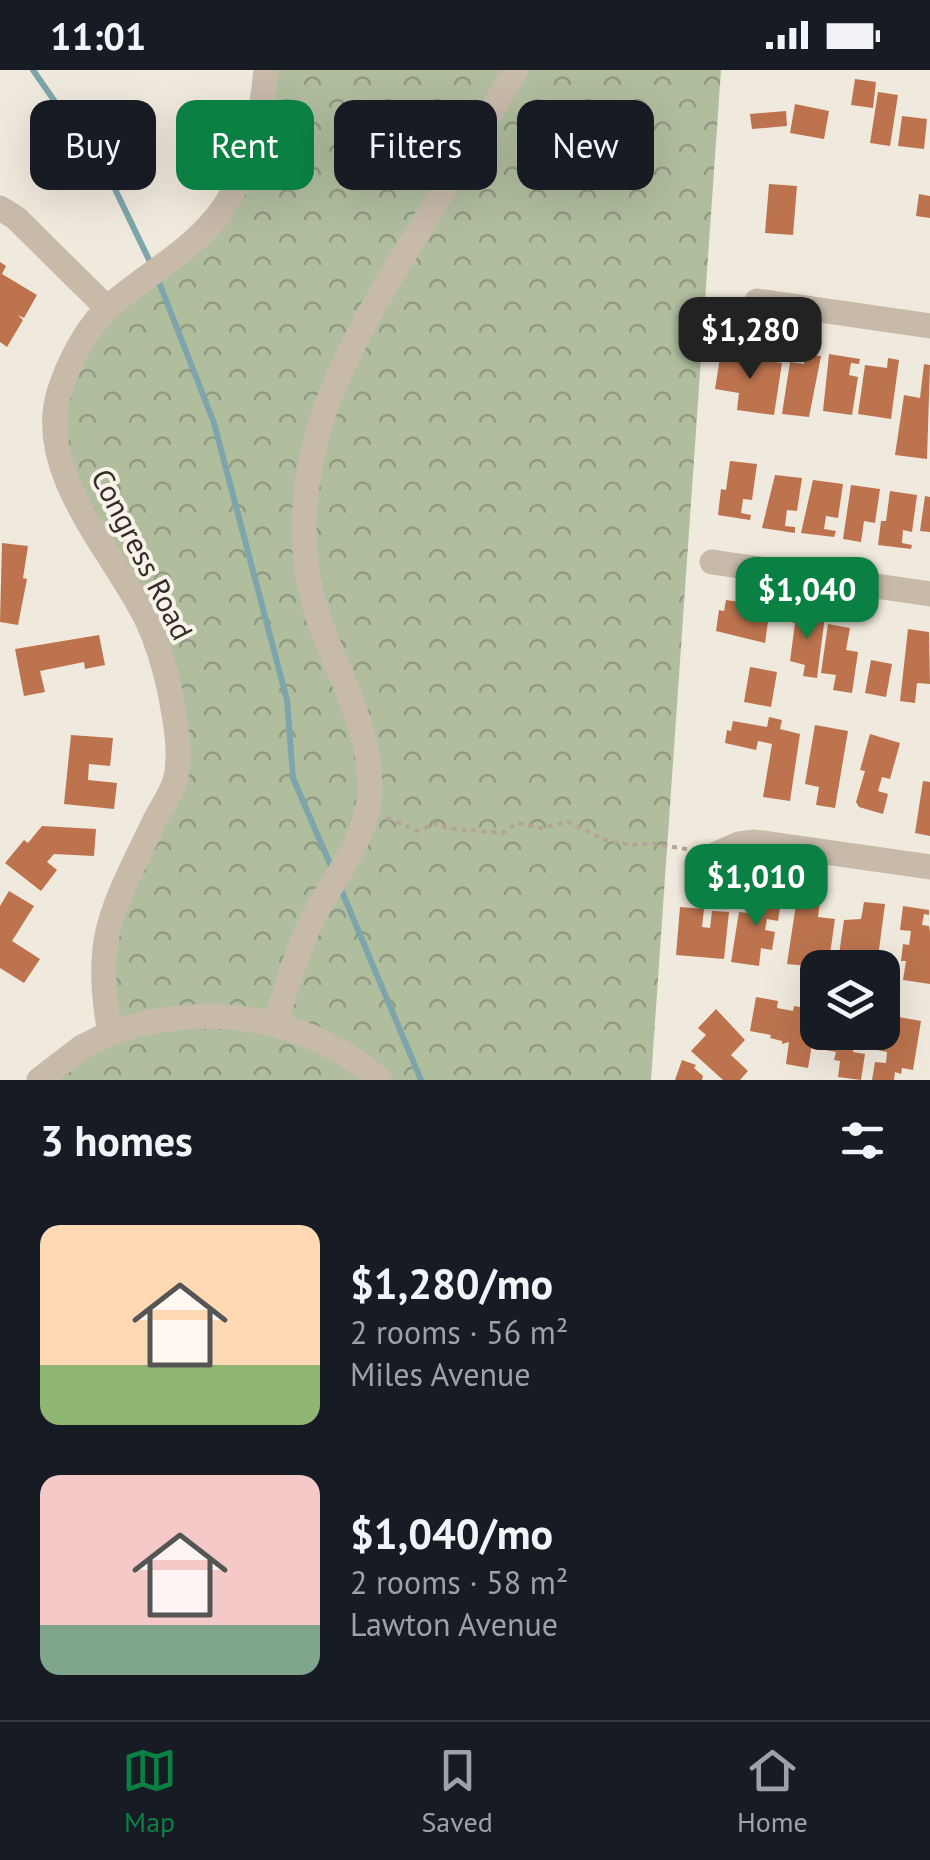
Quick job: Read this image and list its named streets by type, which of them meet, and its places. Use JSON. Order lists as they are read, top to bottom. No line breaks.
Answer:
{"streets":{"street":["Congress Road"]},"page":{"status":"11:01","chip":["Buy","Rent","Filters","New"],"price":["$1,280","$1,040","$1,010"],"heading":"3 homes","list":[{"name":"$1,280/mo","note":"2 rooms · 56 m² · Miles Avenue"},{"name":"$1,040/mo","note":"2 rooms · 58 m² · Lawton Avenue"}],"tabs":["Map","Saved","Home"]}}
